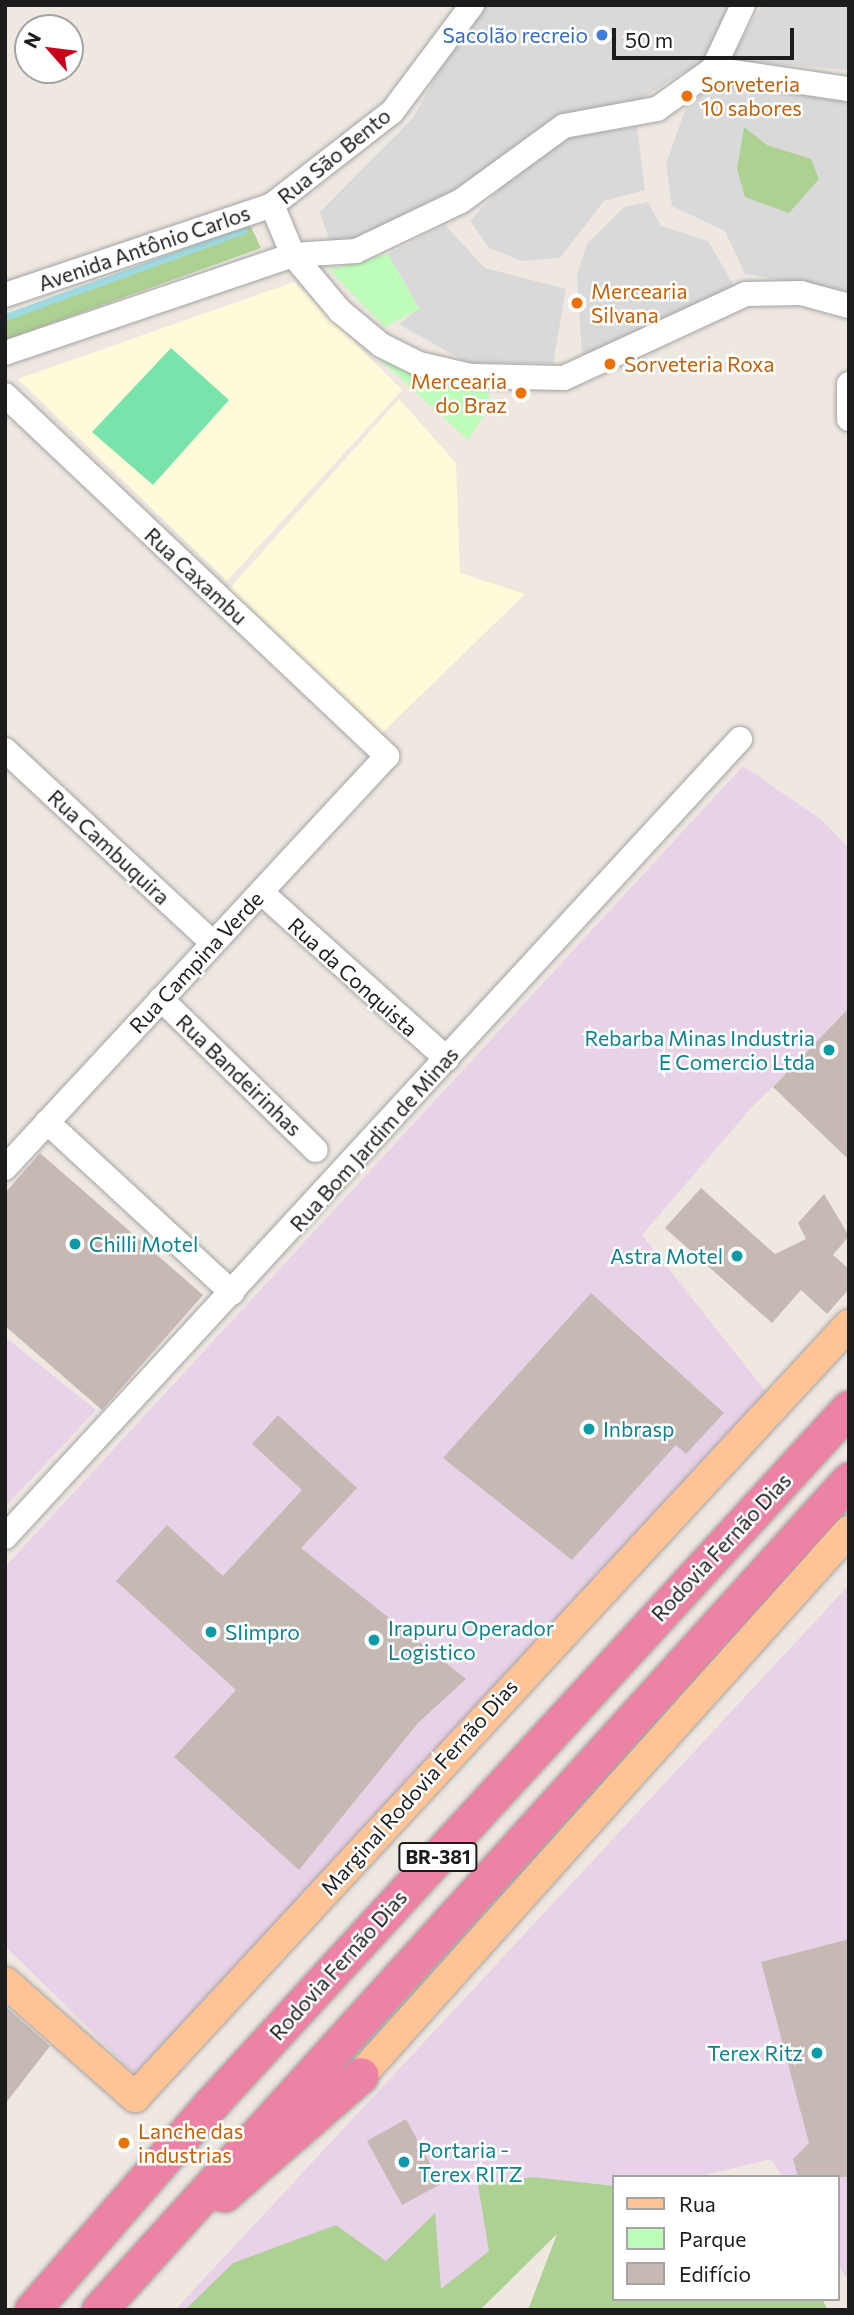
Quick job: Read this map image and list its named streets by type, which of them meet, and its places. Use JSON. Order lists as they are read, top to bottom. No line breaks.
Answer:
{"streets":{"highway":["Rodovia Fernão Dias","BR-381"],"main road":["Marginal Rodovia Fernão Dias"],"street":["Rua São Bento","Avenida Antônio Carlos","Rua Caxambu","Rua Cambuquira","Rua Campina Verde","Rua da Conquista","Rua Bandeirinhas","Rua Bom Jardim de Minas"]},"crossings":[["Rua São Bento","Avenida Antônio Carlos"],["Rua Caxambu","Rua Campina Verde"],["Rua Cambuquira","Rua Campina Verde"],["Rua Campina Verde","Rua da Conquista"],["Rua Campina Verde","Rua Bandeirinhas"],["Rua da Conquista","Rua Bom Jardim de Minas"]],"places":["Sacolão recreio","Sorveteria 10 sabores","Mercearia Silvana","Sorveteria Roxa","Mercearia do Braz","Rebarba Minas Industria E Comercio Ltda","Chilli Motel","Astra Motel","Inbrasp","SIimpro","Irapuru Operador Logistico","Terex Ritz","Lanche das industrias","Portaria - Terex RITZ"],"legend":["Rua","Parque","Edifício"],"scale_bar":"50 m","north":"top left"}
